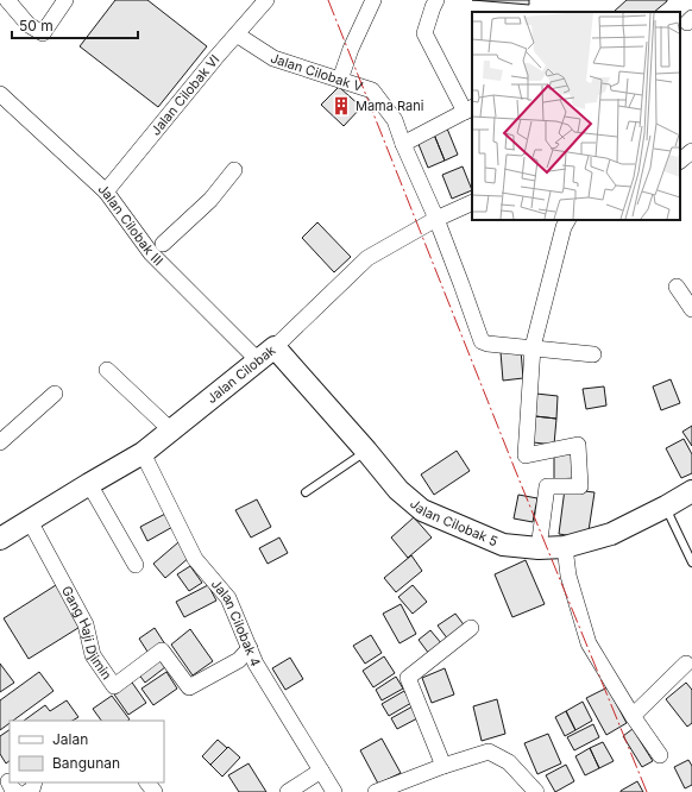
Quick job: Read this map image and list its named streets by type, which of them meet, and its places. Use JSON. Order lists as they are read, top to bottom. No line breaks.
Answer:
{"streets":{"street":["Jalan Cilobak V","Jalan Cilobak VI","Jalan Cilobak III","Jalan Cilobak","Jalan Cilobak 5","Jalan Cilobak 4","Gang Haji Djimin"]},"crossings":[["Jalan Cilobak V","Jalan Cilobak VI"],["Jalan Cilobak V","Jalan Cilobak"],["Jalan Cilobak VI","Jalan Cilobak III"],["Jalan Cilobak III","Jalan Cilobak"],["Jalan Cilobak","Jalan Cilobak 5"],["Jalan Cilobak","Jalan Cilobak 4"],["Jalan Cilobak","Gang Haji Djimin"],["Jalan Cilobak 4","Gang Haji Djimin"]],"places":{"building":["Mama Rani"]},"legend":["Jalan","Bangunan"],"scale_bar":"50 m"}
